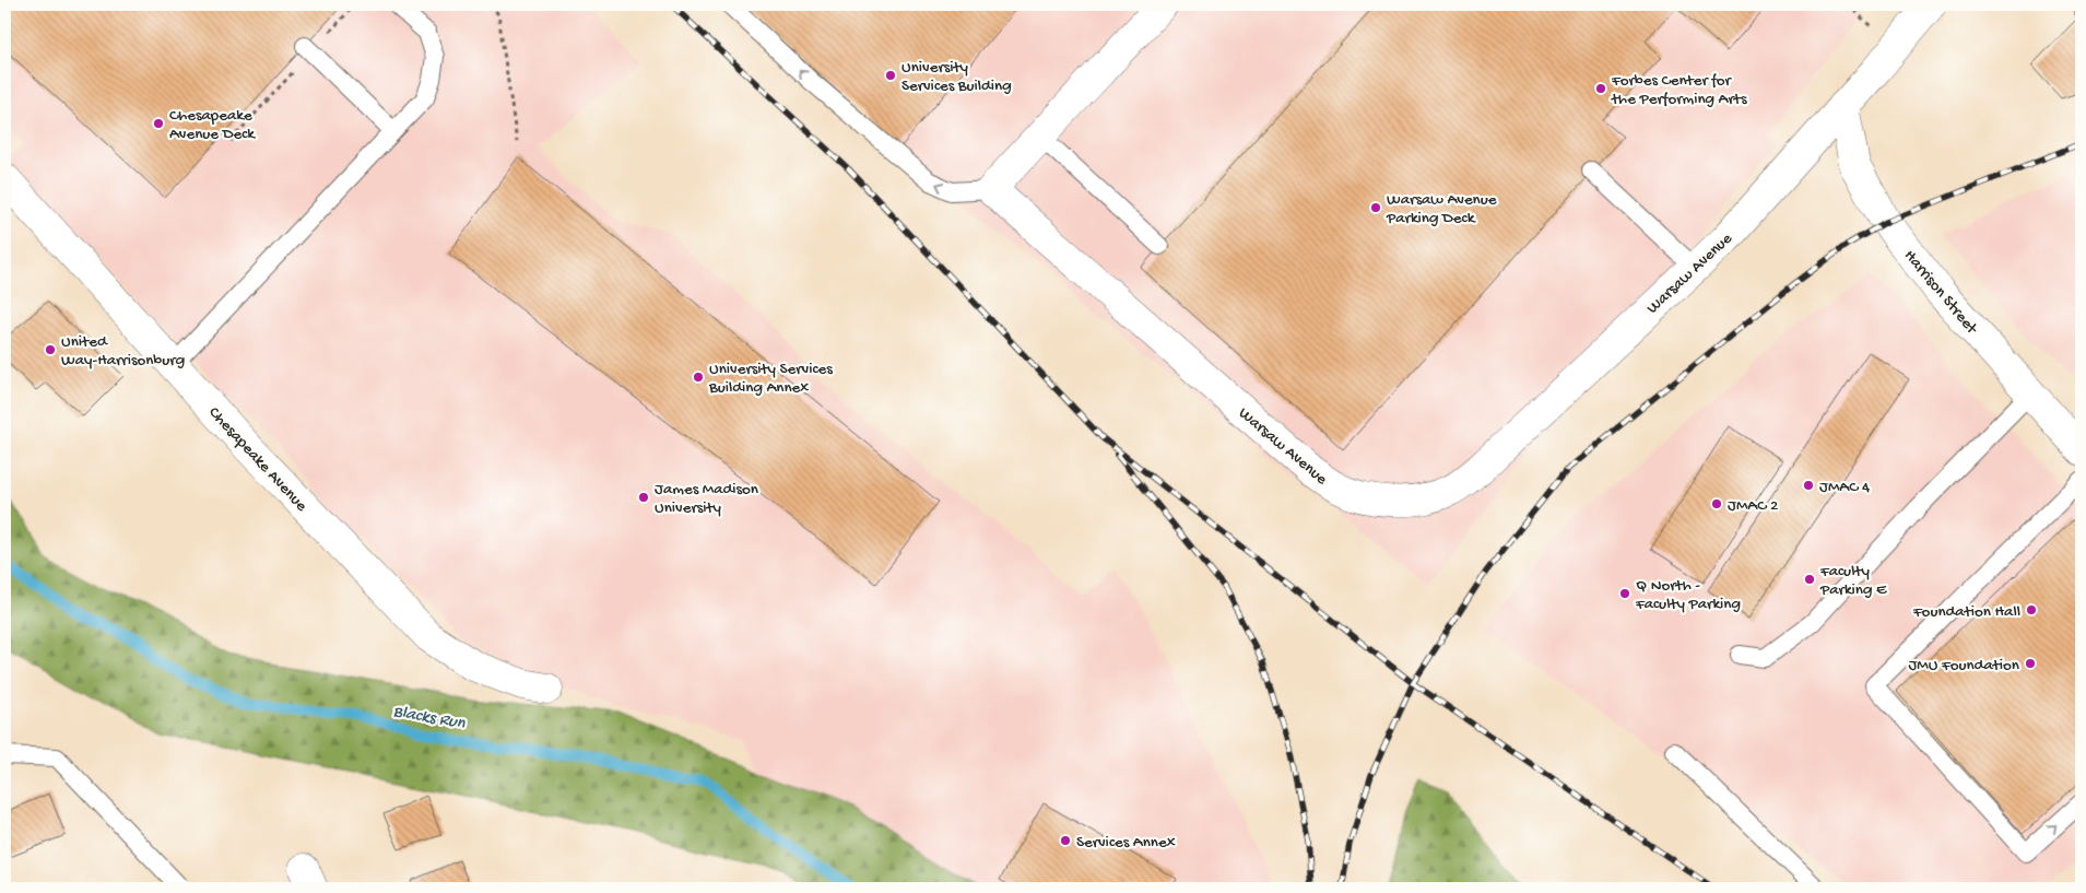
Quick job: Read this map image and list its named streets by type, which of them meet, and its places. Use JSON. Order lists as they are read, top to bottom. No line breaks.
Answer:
{"streets":{"street":["Warsaw Avenue","Harrison Street","Chesapeake Avenue"]},"crossings":[["Warsaw Avenue","Harrison Street"]],"water":["Blacks Run"],"places":["University Services Building","Forbes Center for the Performing Arts","Chesapeake Avenue Deck","Warsaw Avenue Parking Deck","United Way-Harrisonburg","University Services Building Annex","JMAC 4","James Madison University","JMAC 2","Faculty Parking E","Q North - Faculty Parking","Foundation Hall","JMU Foundation","Services Annex"]}
